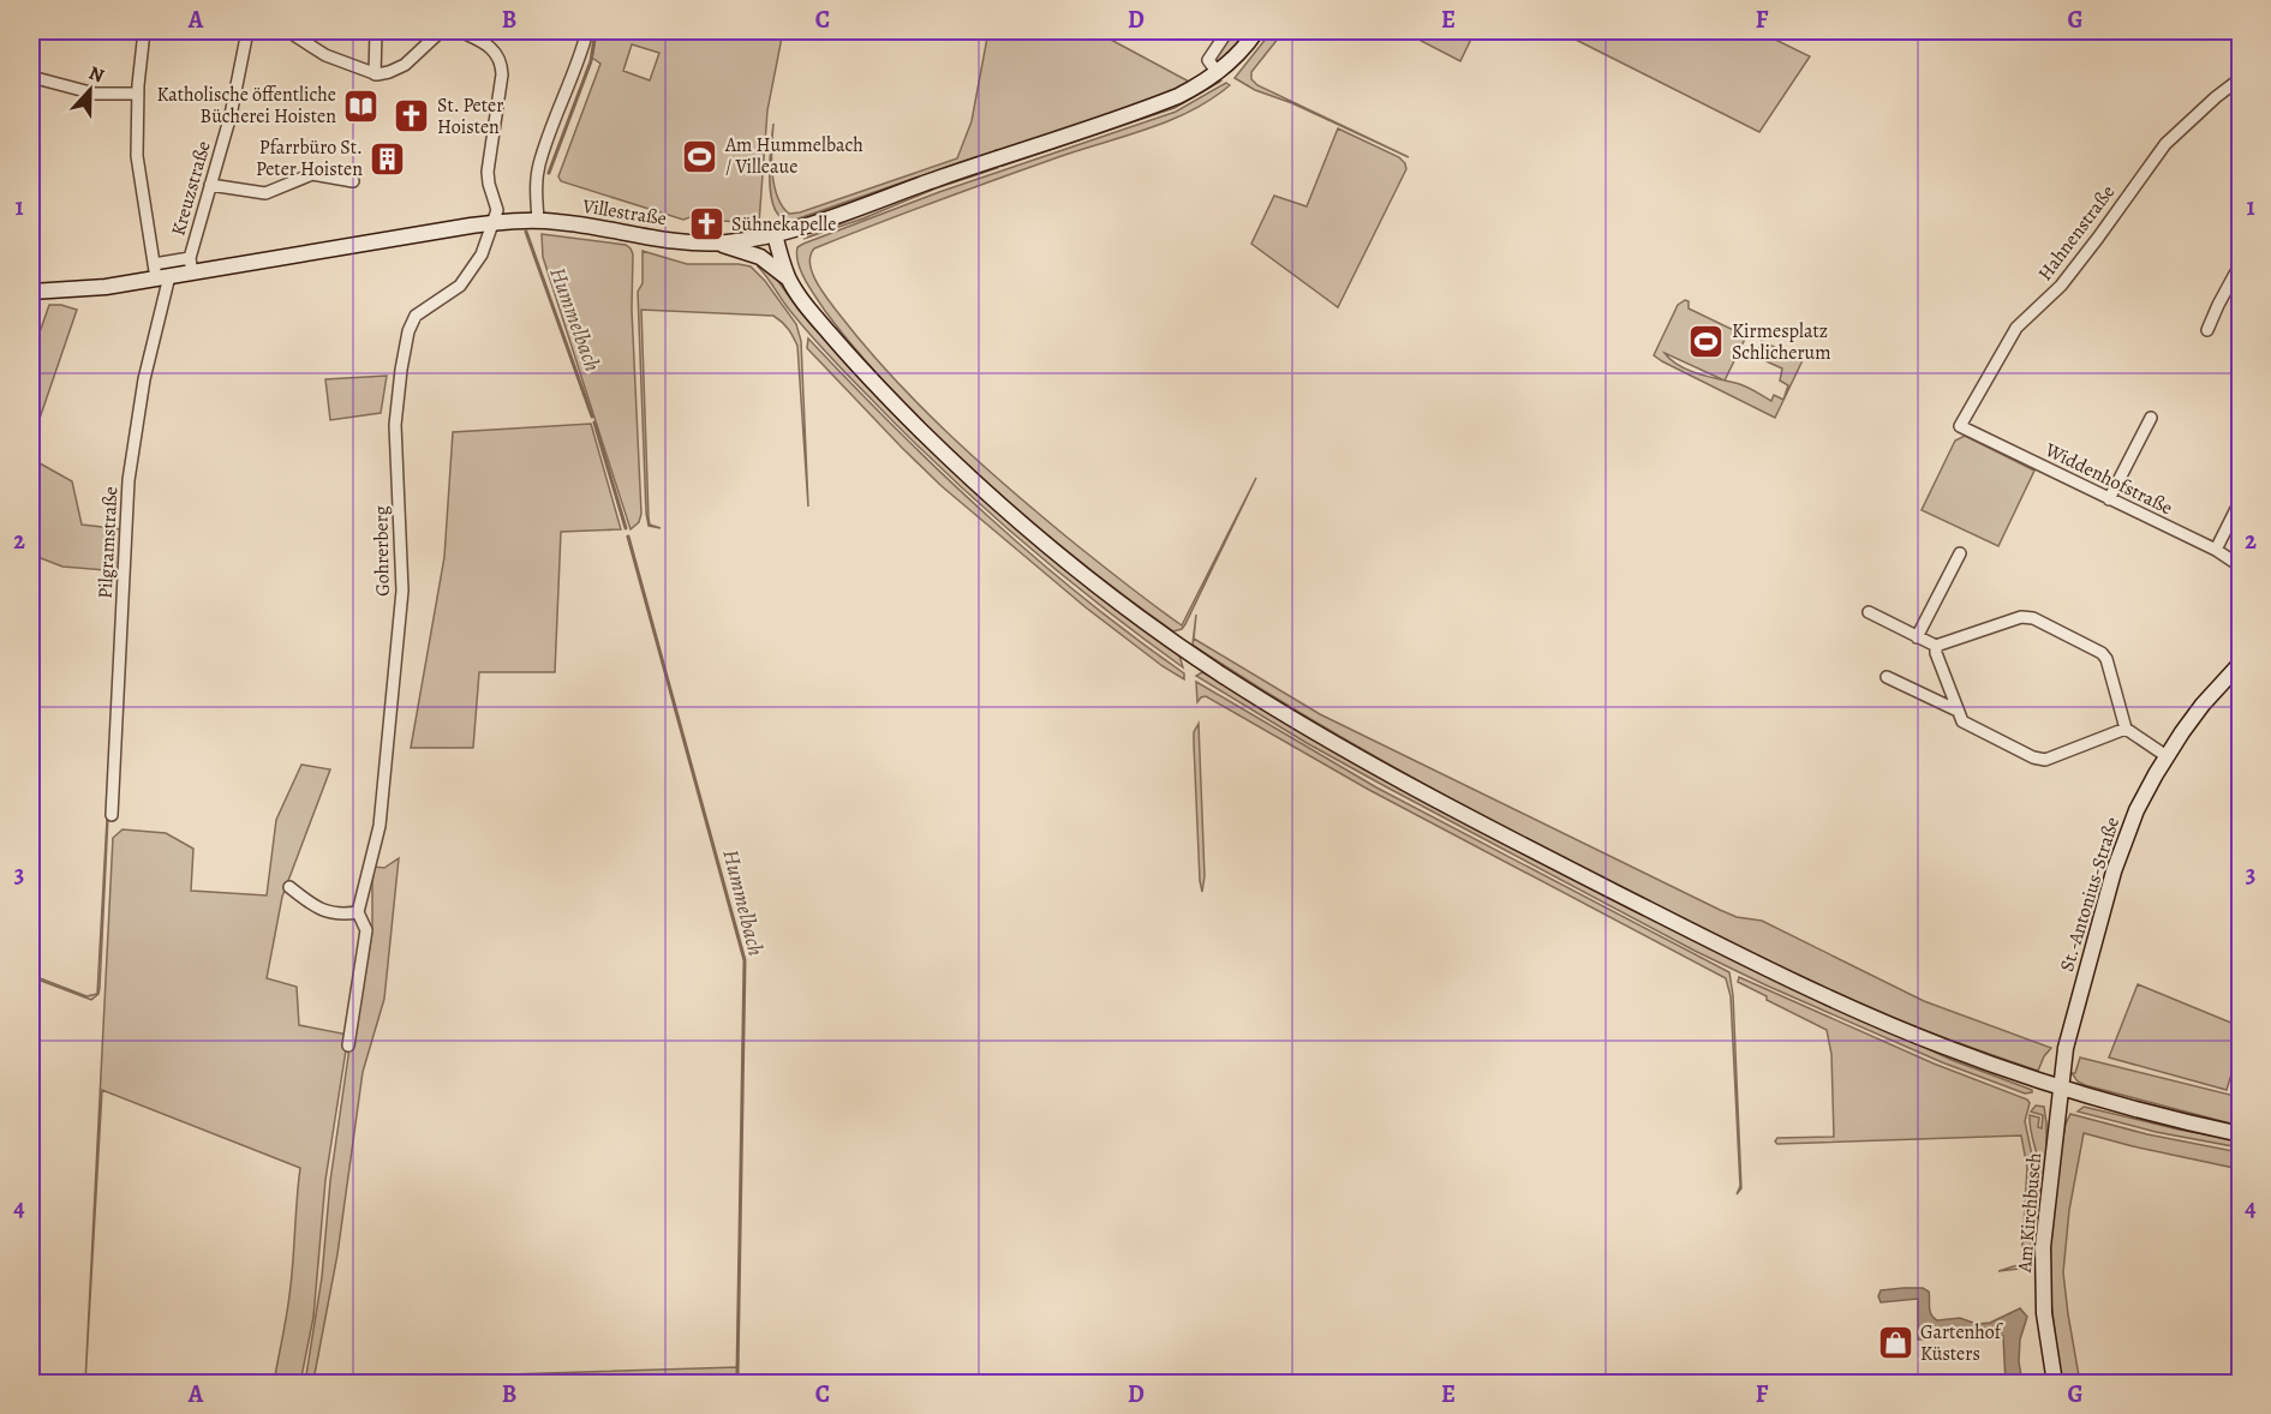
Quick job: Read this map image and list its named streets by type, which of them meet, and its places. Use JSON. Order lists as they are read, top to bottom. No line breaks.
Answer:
{"streets":{"main road":["Villestraße","St.-Antonius-Straße","Am Kirchbusch"],"street":["Kreuzstraße","Hahnenstraße","Widdenhofstraße","Pilgramstraße","Gohrerberg"]},"crossings":[["Kreuzstraße","Villestraße"],["Villestraße","Pilgramstraße"],["Villestraße","Gohrerberg"],["Hahnenstraße","Widdenhofstraße"],["St.-Antonius-Straße","Am Kirchbusch"]],"water":["Hummelbach"],"places":{"library":["Katholische öffentliche Bücherei Hoisten"],"church":["St. Peter Hoisten","Sühnekapelle"],"sports":["Am Hummelbach / Villeaue","Kirmesplatz Schlicherum"],"building":["Pfarrbüro St. Peter Hoisten"],"shop":["Gartenhof Küsters"]},"north":"top","grid":{"columns":["A","B","C","D","E","F","G"],"rows":["1","2","3","4"]}}
